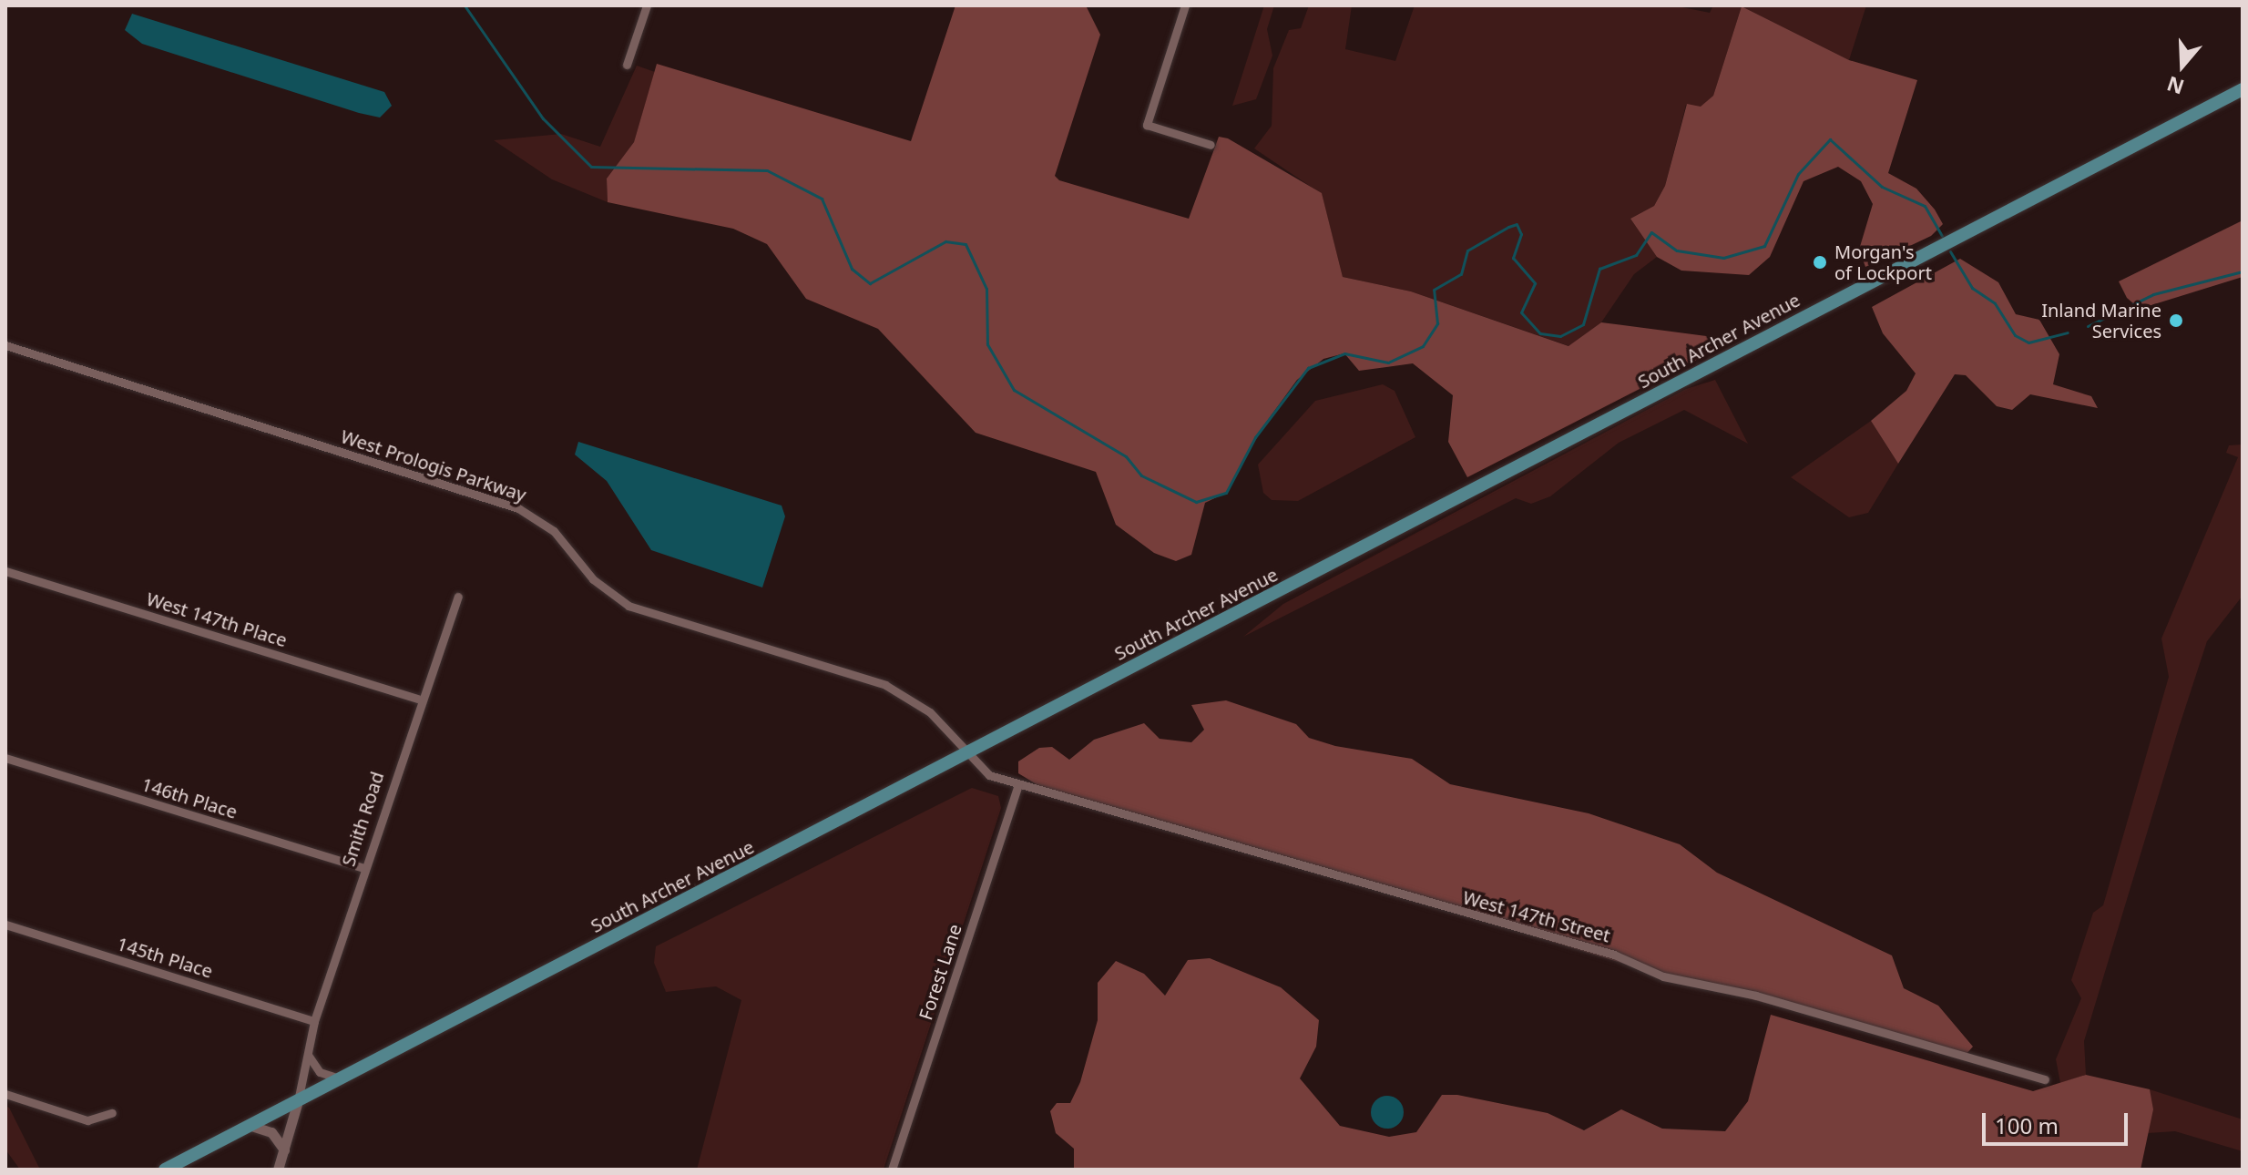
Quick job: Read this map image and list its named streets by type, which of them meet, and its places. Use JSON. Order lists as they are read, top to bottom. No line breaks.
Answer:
{"streets":{"main road":["South Archer Avenue"],"street":["West Prologis Parkway","West 147th Place","146th Place","Smith Road","West 147th Street","145th Place","Forest Lane"]},"crossings":[["South Archer Avenue","West Prologis Parkway"],["South Archer Avenue","Smith Road"],["West Prologis Parkway","West 147th Street"],["West Prologis Parkway","Forest Lane"],["West 147th Place","Smith Road"],["146th Place","Smith Road"],["Smith Road","145th Place"],["West 147th Street","Forest Lane"]],"places":["Morgan's of Lockport","Inland Marine Services"],"scale_bar":"100 m","north":"bottom"}
